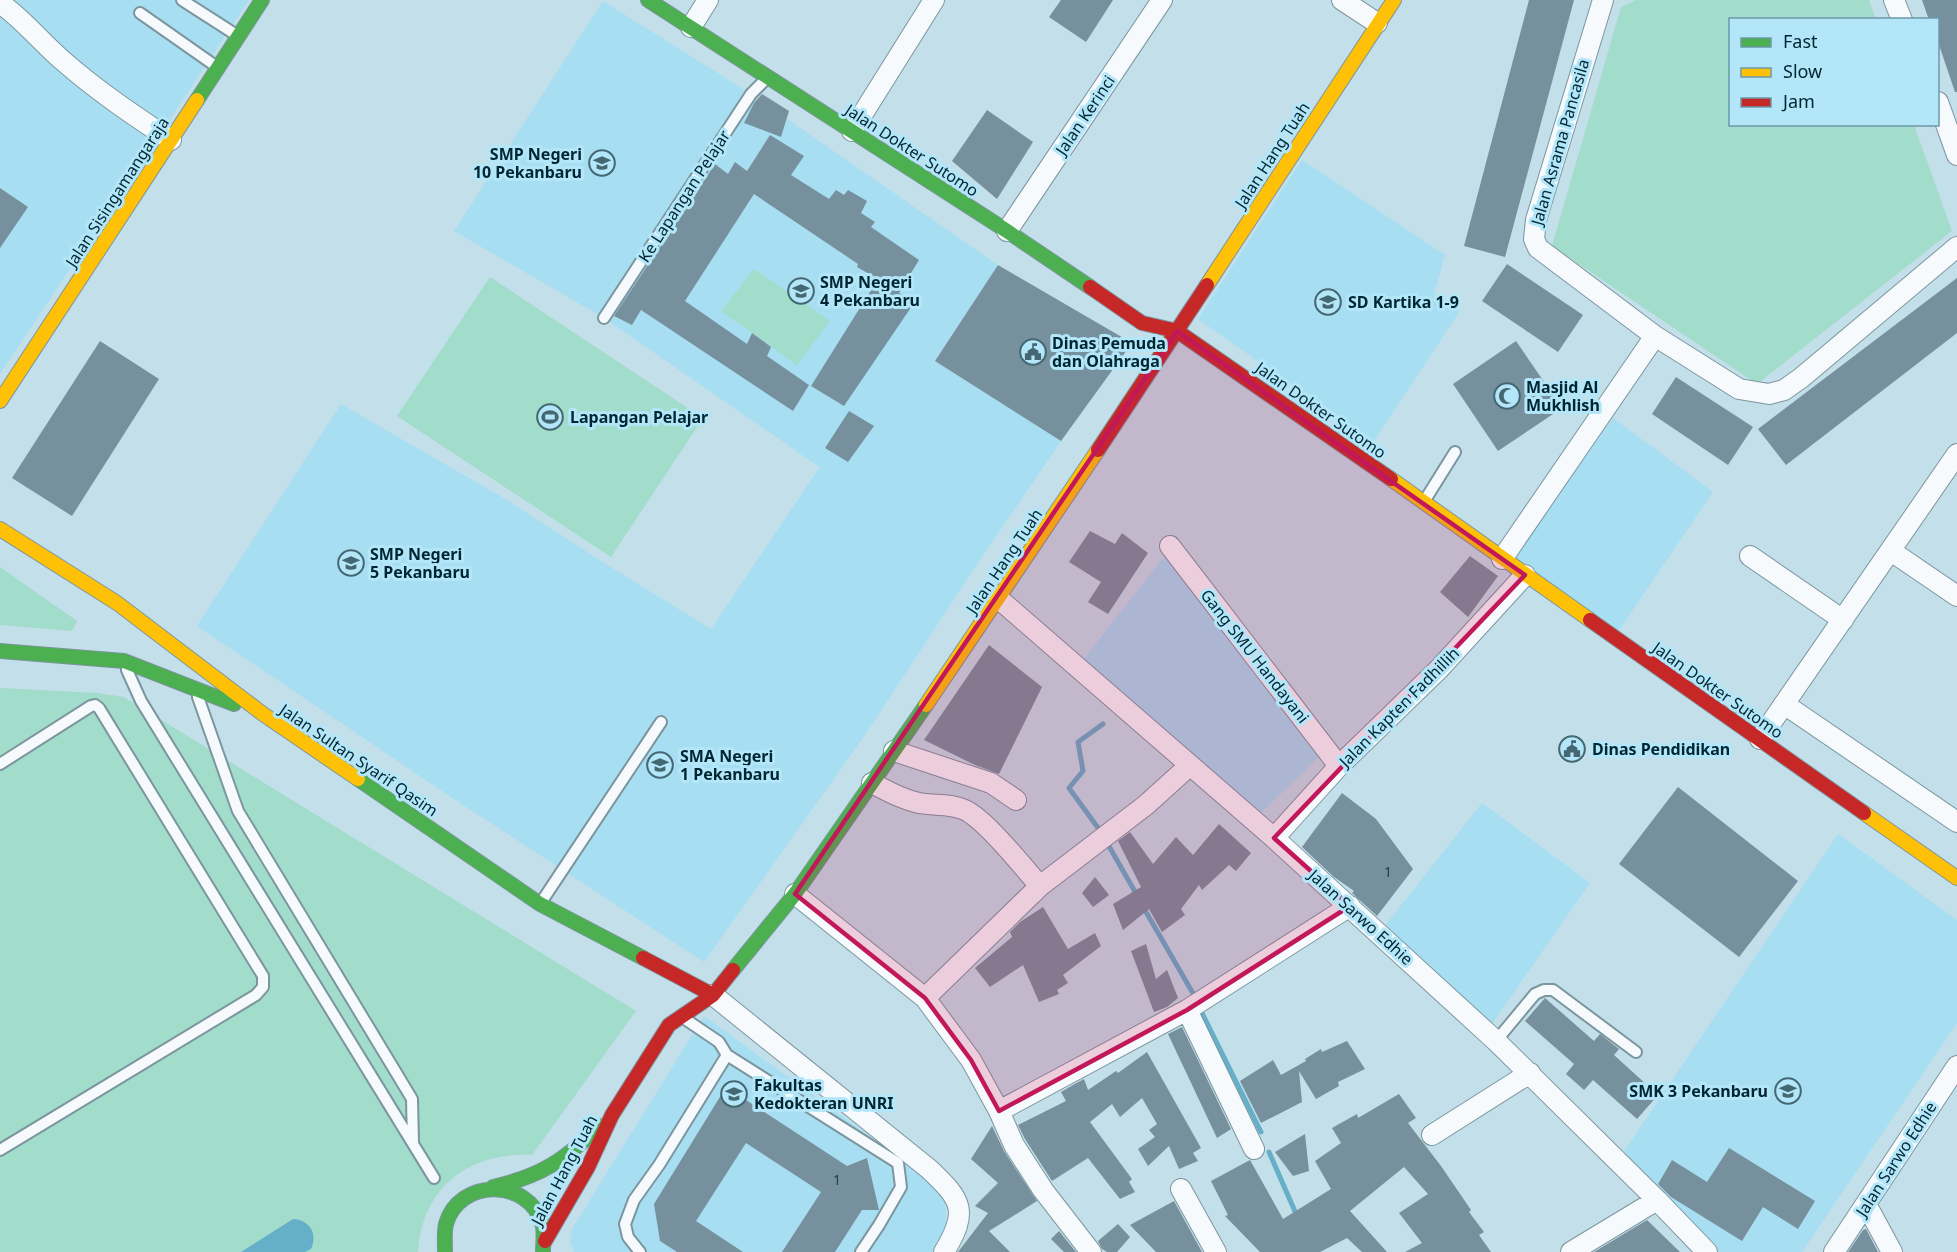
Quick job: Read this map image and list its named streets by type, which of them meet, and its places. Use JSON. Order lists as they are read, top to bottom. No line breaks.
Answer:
{"streets":{"main road":["Jalan Dokter Sutomo","Jalan Hang Tuah","Jalan Sisingamangaraja","Jalan Sultan Syarif Qasim"],"street":["Jalan Kerinci","Jalan Asrama Pancasila","Gang SMU Handayani","Jalan Kapten Fadhillih","Jalan Sarwo Edhie"],"lane":["Ke Lapangan Pelajar"]},"crossings":[["Jalan Kerinci","Jalan Dokter Sutomo"],["Jalan Dokter Sutomo","Jalan Hang Tuah"],["Jalan Dokter Sutomo","Ke Lapangan Pelajar"],["Jalan Dokter Sutomo","Jalan Kapten Fadhillih"],["Jalan Hang Tuah","Jalan Sultan Syarif Qasim"],["Jalan Hang Tuah","Jalan Sarwo Edhie"],["Gang SMU Handayani","Jalan Kapten Fadhillih"],["Jalan Kapten Fadhillih","Jalan Sarwo Edhie"]],"places":{"school or university":["SMP Negeri 10 Pekanbaru","SMP Negeri 4 Pekanbaru","SD Kartika 1-9","SMP Negeri 5 Pekanbaru","SMA Negeri 1 Pekanbaru","SMK 3 Pekanbaru","Fakultas Kedokteran UNRI"],"public building":["Dinas Pemuda dan Olahraga","Dinas Pendidikan"],"mosque":["Masjid Al Mukhlish"],"sports":["Lapangan Pelajar"]},"house_numbers":["1","1"],"legend":["Fast","Slow","Jam"]}
